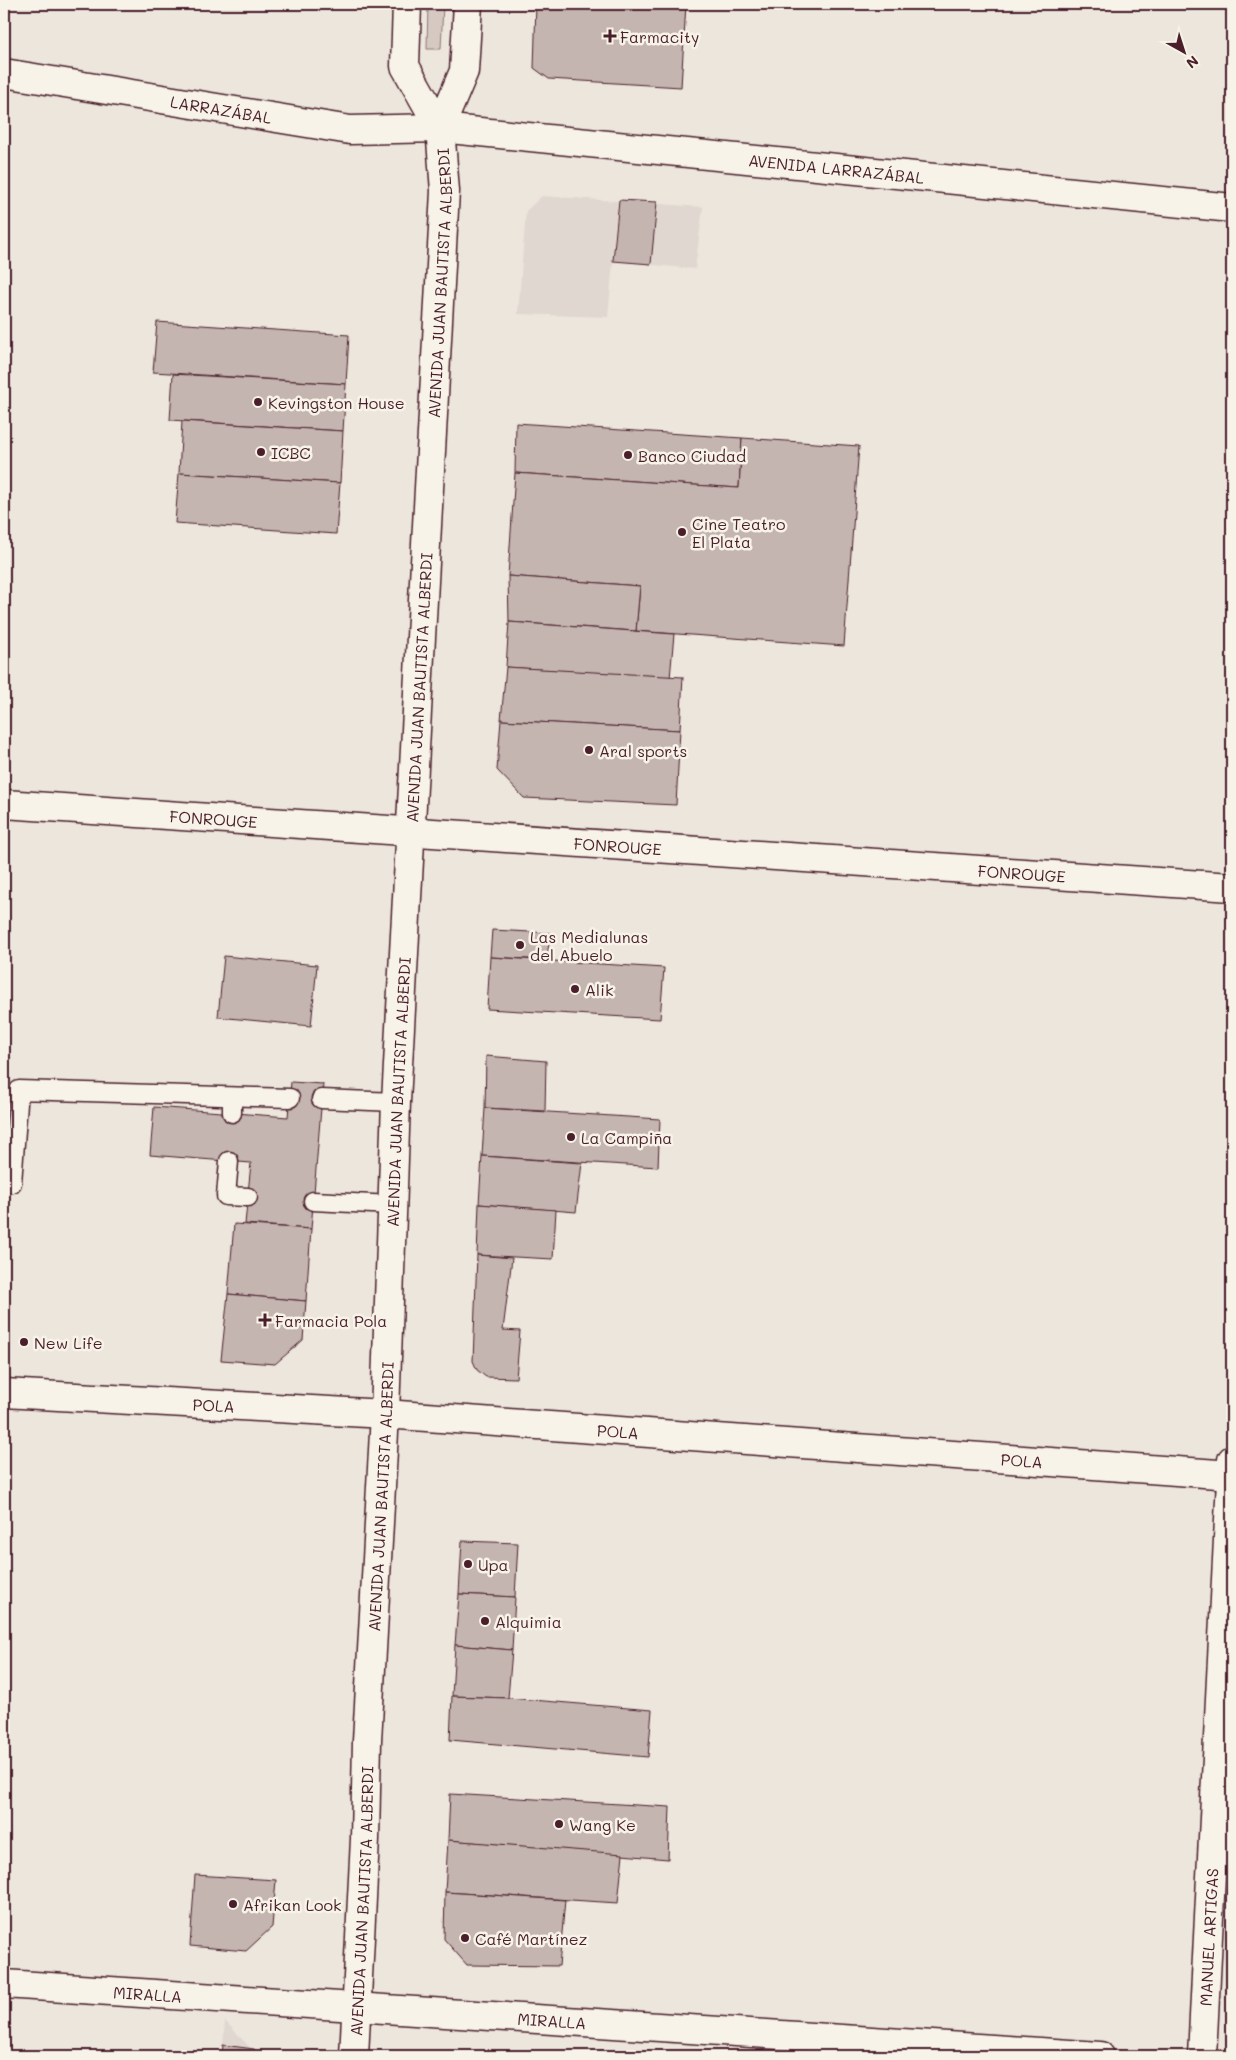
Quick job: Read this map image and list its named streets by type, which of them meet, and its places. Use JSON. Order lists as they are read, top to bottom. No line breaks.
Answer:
{"streets":{"street":["LARRAZÁBAL","AVENIDA LARRAZÁBAL","AVENIDA JUAN BAUTISTA ALBERDI","FONROUGE","POLA","MANUEL ARTIGAS","MIRALLA"]},"crossings":[["LARRAZÁBAL","AVENIDA LARRAZÁBAL"],["LARRAZÁBAL","AVENIDA JUAN BAUTISTA ALBERDI"],["AVENIDA LARRAZÁBAL","AVENIDA JUAN BAUTISTA ALBERDI"],["AVENIDA JUAN BAUTISTA ALBERDI","FONROUGE"],["AVENIDA JUAN BAUTISTA ALBERDI","POLA"],["AVENIDA JUAN BAUTISTA ALBERDI","MIRALLA"],["POLA","MANUEL ARTIGAS"]],"places":{"health":["Farmacity","Farmacia Pola"],"other":["Kevingston House","ICBC","Banco Ciudad","Cine Teatro El Plata","Aral sports","Las Medialunas del Abuelo","Alik","La Campiña","New Life","Upa","Alquimia","Wang Ke","Afrikan Look","Café Martínez"]},"north":"bottom right"}
